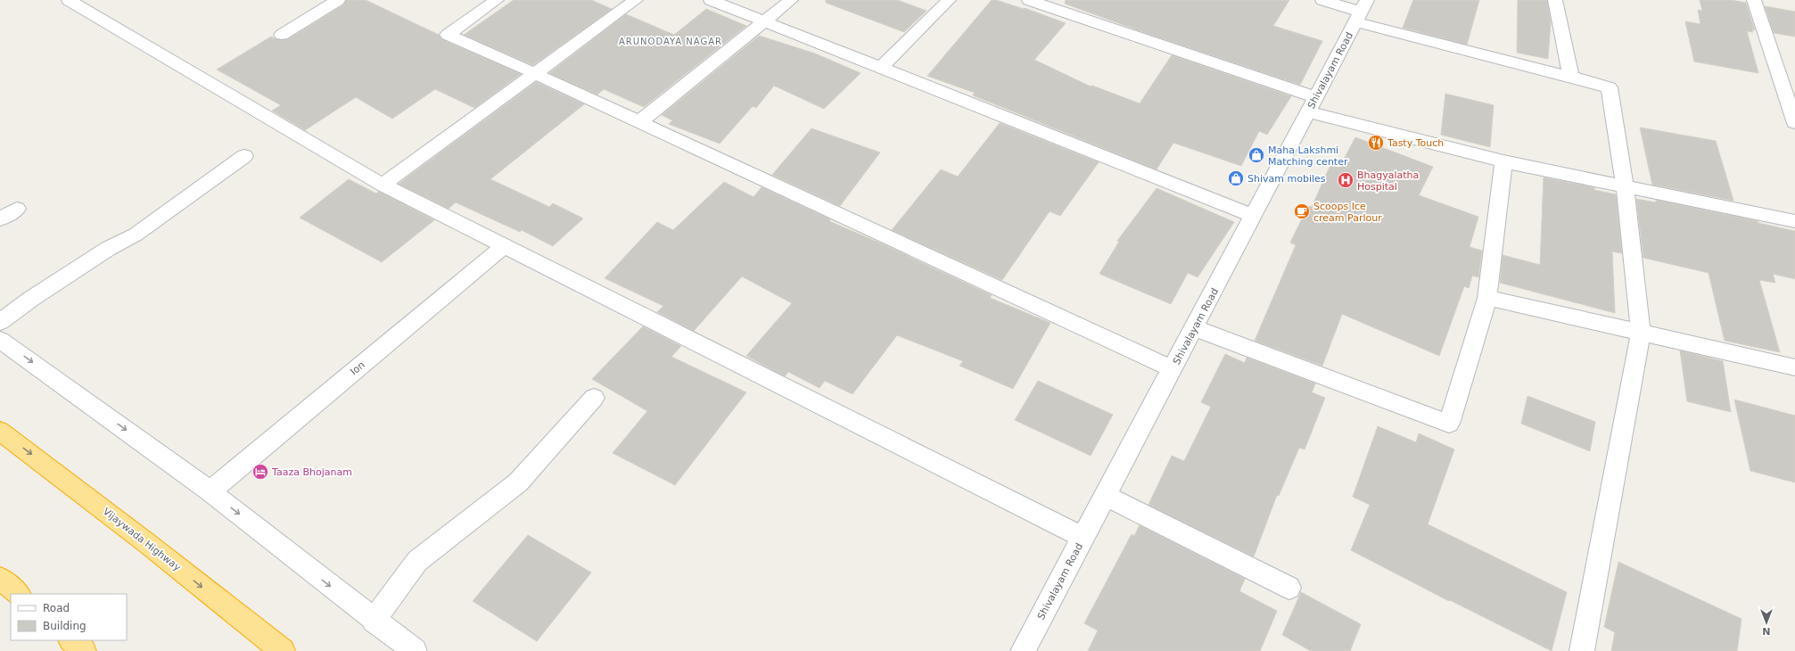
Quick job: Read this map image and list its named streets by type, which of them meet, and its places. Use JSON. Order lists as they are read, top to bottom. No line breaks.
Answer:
{"streets":{"highway":["Vijaywada Highway"],"street":["Shivalayam Road","Ion"]},"one_way":["Vijaywada Highway"],"districts":["ARUNODAYA NAGAR"],"places":{"restaurant":["Tasty Touch"],"shop":["Maha Lakshmi Matching center","Shivam mobiles"],"hospital":["Bhagyalatha Hospital"],"cafe":["Scoops Ice cream Parlour"],"hotel":["Taaza Bhojanam"]},"legend":["Road","Building"],"north":"bottom"}
